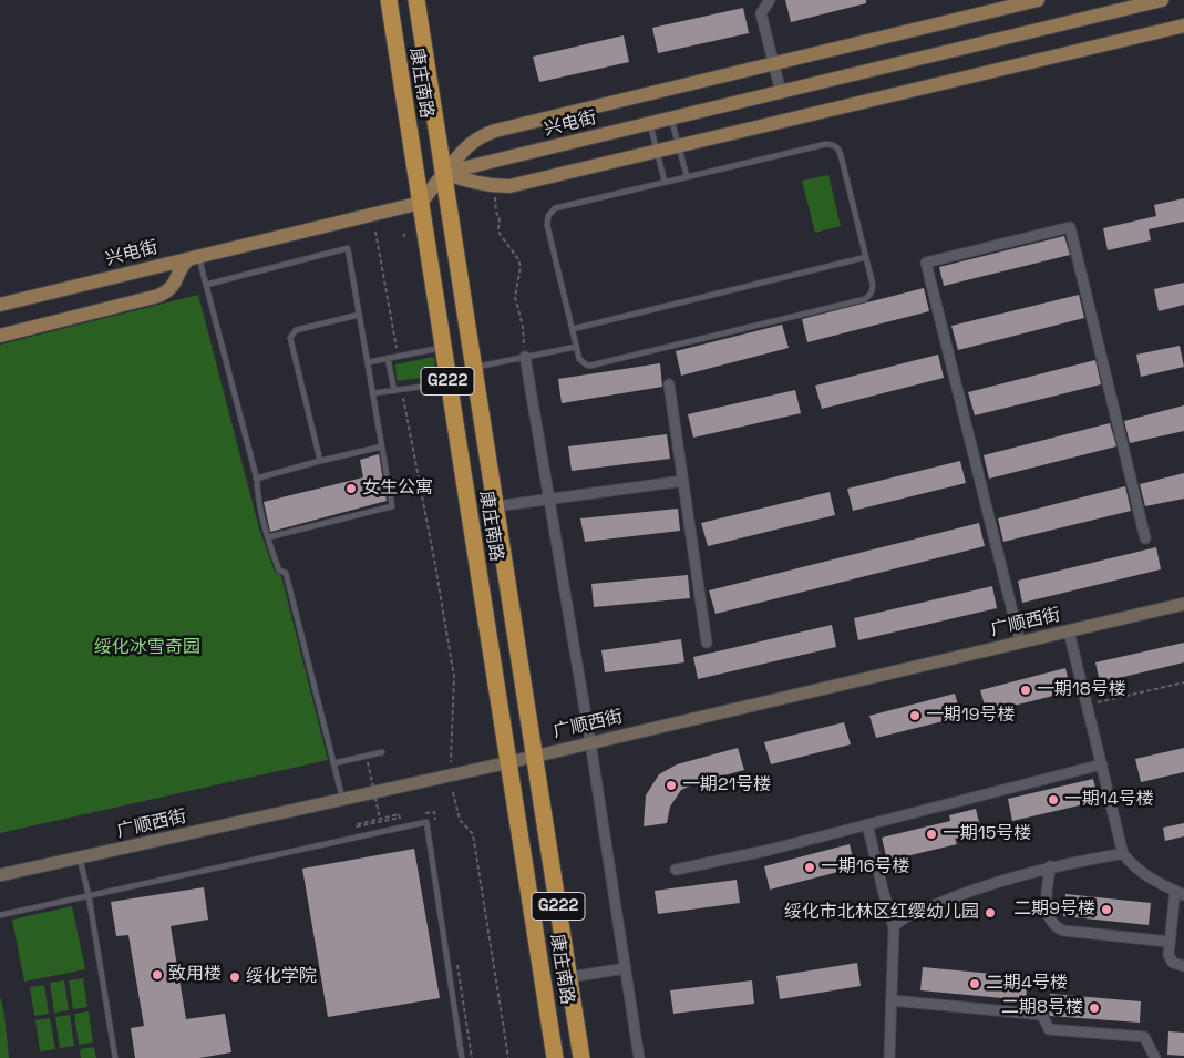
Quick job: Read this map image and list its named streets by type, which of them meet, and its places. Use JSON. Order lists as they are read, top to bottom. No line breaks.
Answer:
{"streets":{"highway":["康庄南路","G222"],"main road":["兴电街","广顺西街"]},"crossings":[["康庄南路","兴电街"],["康庄南路","广顺西街"]],"parks":["绥化冰雪奇园"],"places":["女生公寓","一期18号楼","一期19号楼","一期21号楼","一期14号楼","一期15号楼","一期16号楼","二期9号楼","绥化市北林区红缨幼儿园","致用楼","绥化学院","二期4号楼","二期8号楼"]}
